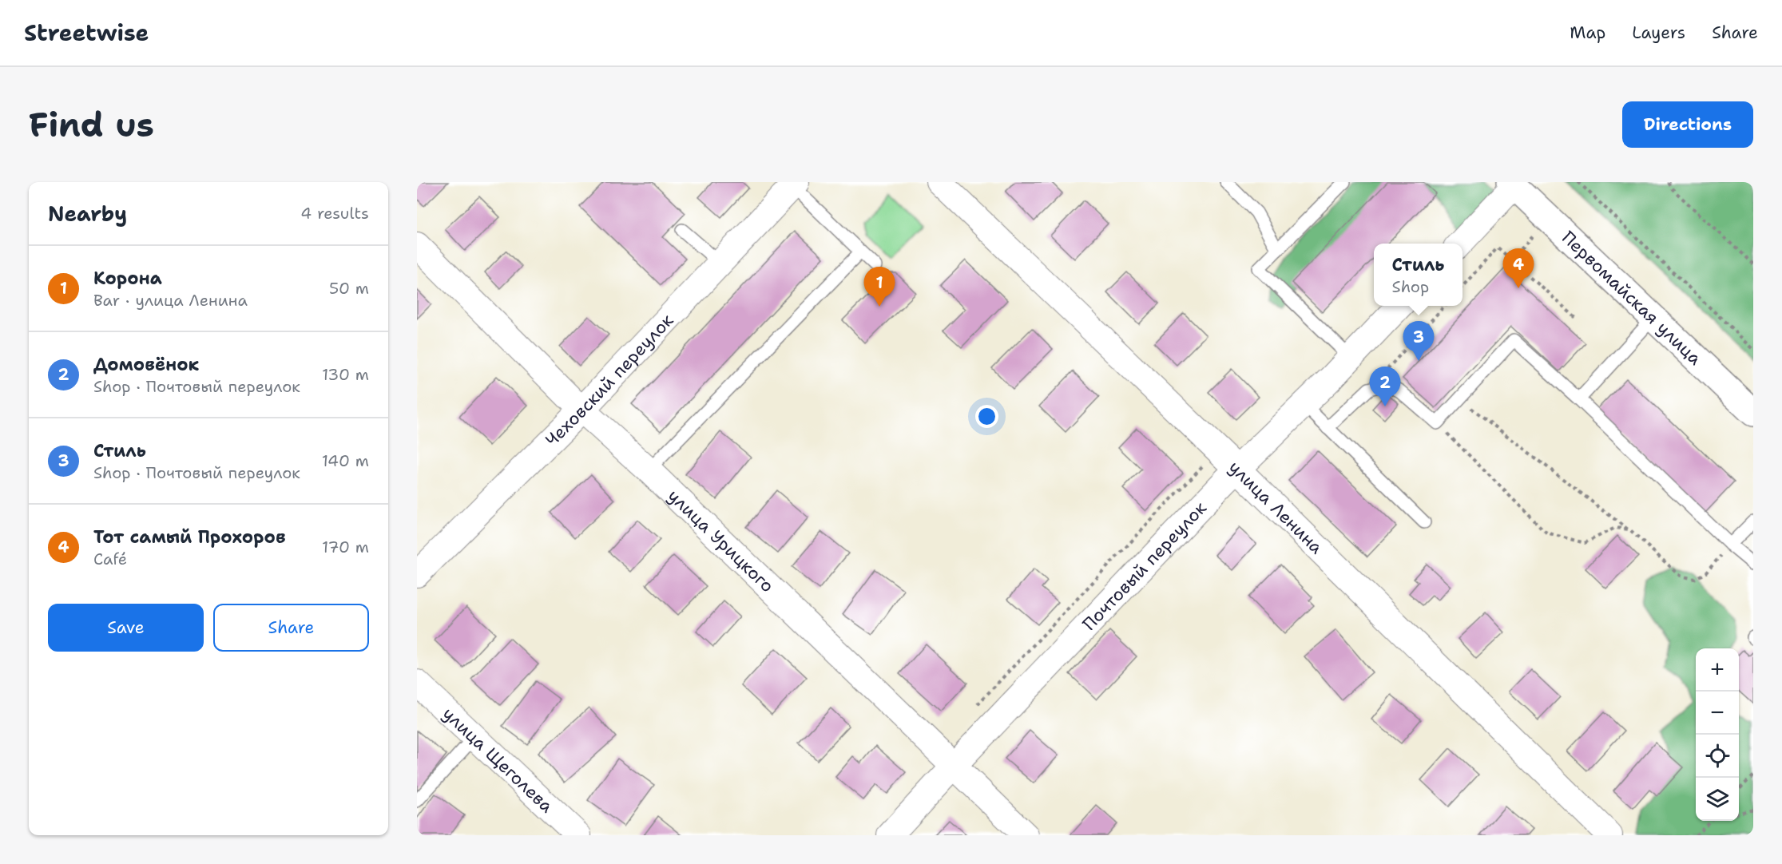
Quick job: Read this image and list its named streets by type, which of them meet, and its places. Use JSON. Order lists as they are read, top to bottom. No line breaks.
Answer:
{"streets":{"main road":["Первомайская улица"],"street":["Чеховский переулок","улица Ленина","улица Урицкого","Почтовый переулок","улица Щеголева"]},"crossings":[["Чеховский переулок","улица Урицкого"],["улица Ленина","Почтовый переулок"],["улица Урицкого","Почтовый переулок"]],"page":{"header":"Streetwise","nav":["Map","Layers","Share"],"buttons":["Directions",["Save","Share"]],"title":"Find us","heading":["Nearby","4 results"],"popup":["Стиль","Shop"],"list":[{"mark":"1","name":"Корона","note":"Bar · улица Ленина","value":"50 m"},{"mark":"2","name":"Домовёнок","note":"Shop · Почтовый переулок","value":"130 m"},{"mark":"3","name":"Стиль","note":"Shop · Почтовый переулок","value":"140 m"},{"mark":"4","name":"Тот самый Прохоров","note":"Café","value":"170 m"}],"pins":["4","1","3","2"],"map_buttons":["+","−"]}}
